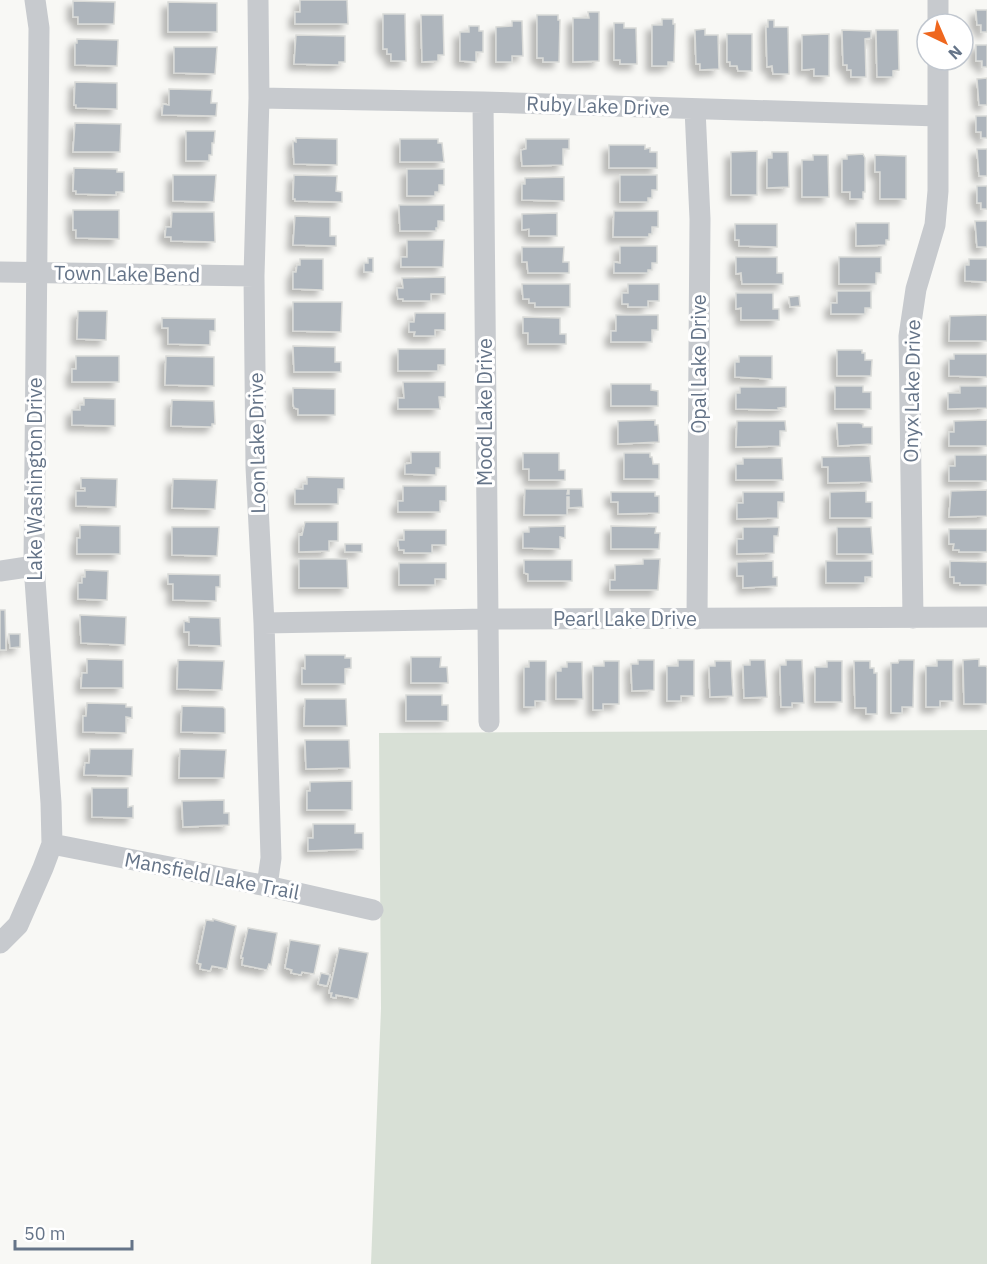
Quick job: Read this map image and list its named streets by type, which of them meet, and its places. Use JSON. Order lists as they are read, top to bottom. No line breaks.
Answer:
{"streets":{"street":["Ruby Lake Drive","Town Lake Bend","Opal Lake Drive","Onyx Lake Drive","Mood Lake Drive","Loon Lake Drive","Lake Washington Drive","Pearl Lake Drive","Mansfield Lake Trail"]},"crossings":[["Ruby Lake Drive","Opal Lake Drive"],["Ruby Lake Drive","Onyx Lake Drive"],["Ruby Lake Drive","Mood Lake Drive"],["Ruby Lake Drive","Loon Lake Drive"],["Town Lake Bend","Loon Lake Drive"],["Town Lake Bend","Lake Washington Drive"],["Opal Lake Drive","Pearl Lake Drive"],["Onyx Lake Drive","Pearl Lake Drive"],["Mood Lake Drive","Pearl Lake Drive"],["Loon Lake Drive","Pearl Lake Drive"],["Loon Lake Drive","Mansfield Lake Trail"],["Lake Washington Drive","Mansfield Lake Trail"]],"scale_bar":"50 m","north":"bottom right"}
